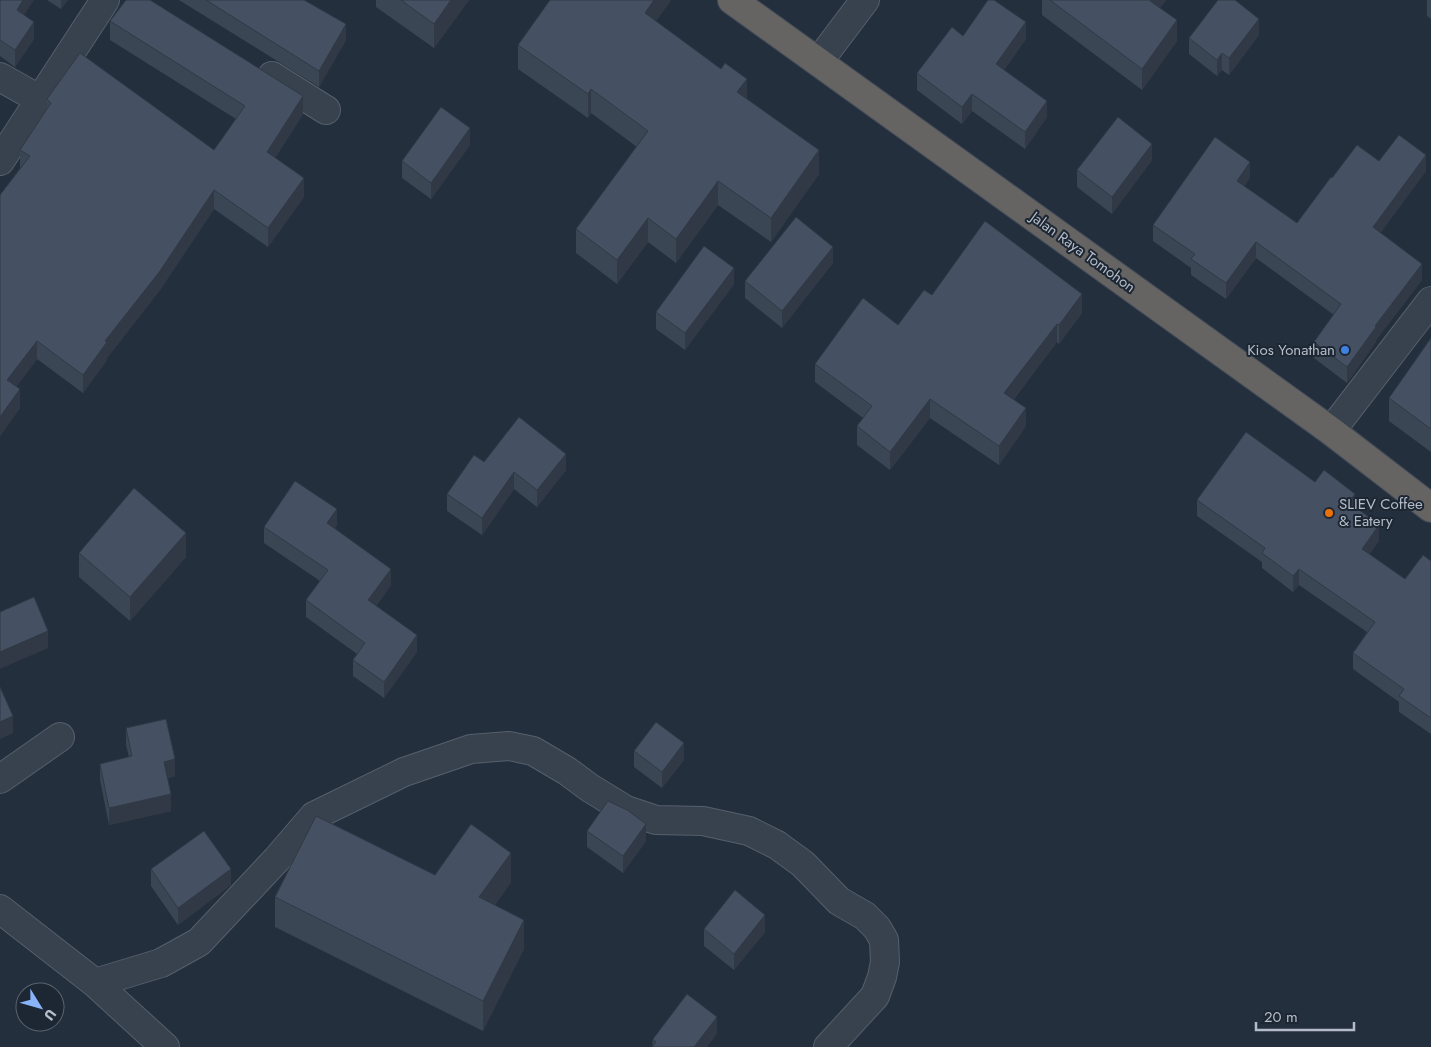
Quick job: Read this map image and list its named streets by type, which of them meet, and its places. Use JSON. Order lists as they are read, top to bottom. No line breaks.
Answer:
{"streets":{"highway":["Jalan Raya Tomohon"]},"places":["Kios Yonathan","SLIEV Coffee & Eatery"],"scale_bar":"20 m","north":"bottom right"}
